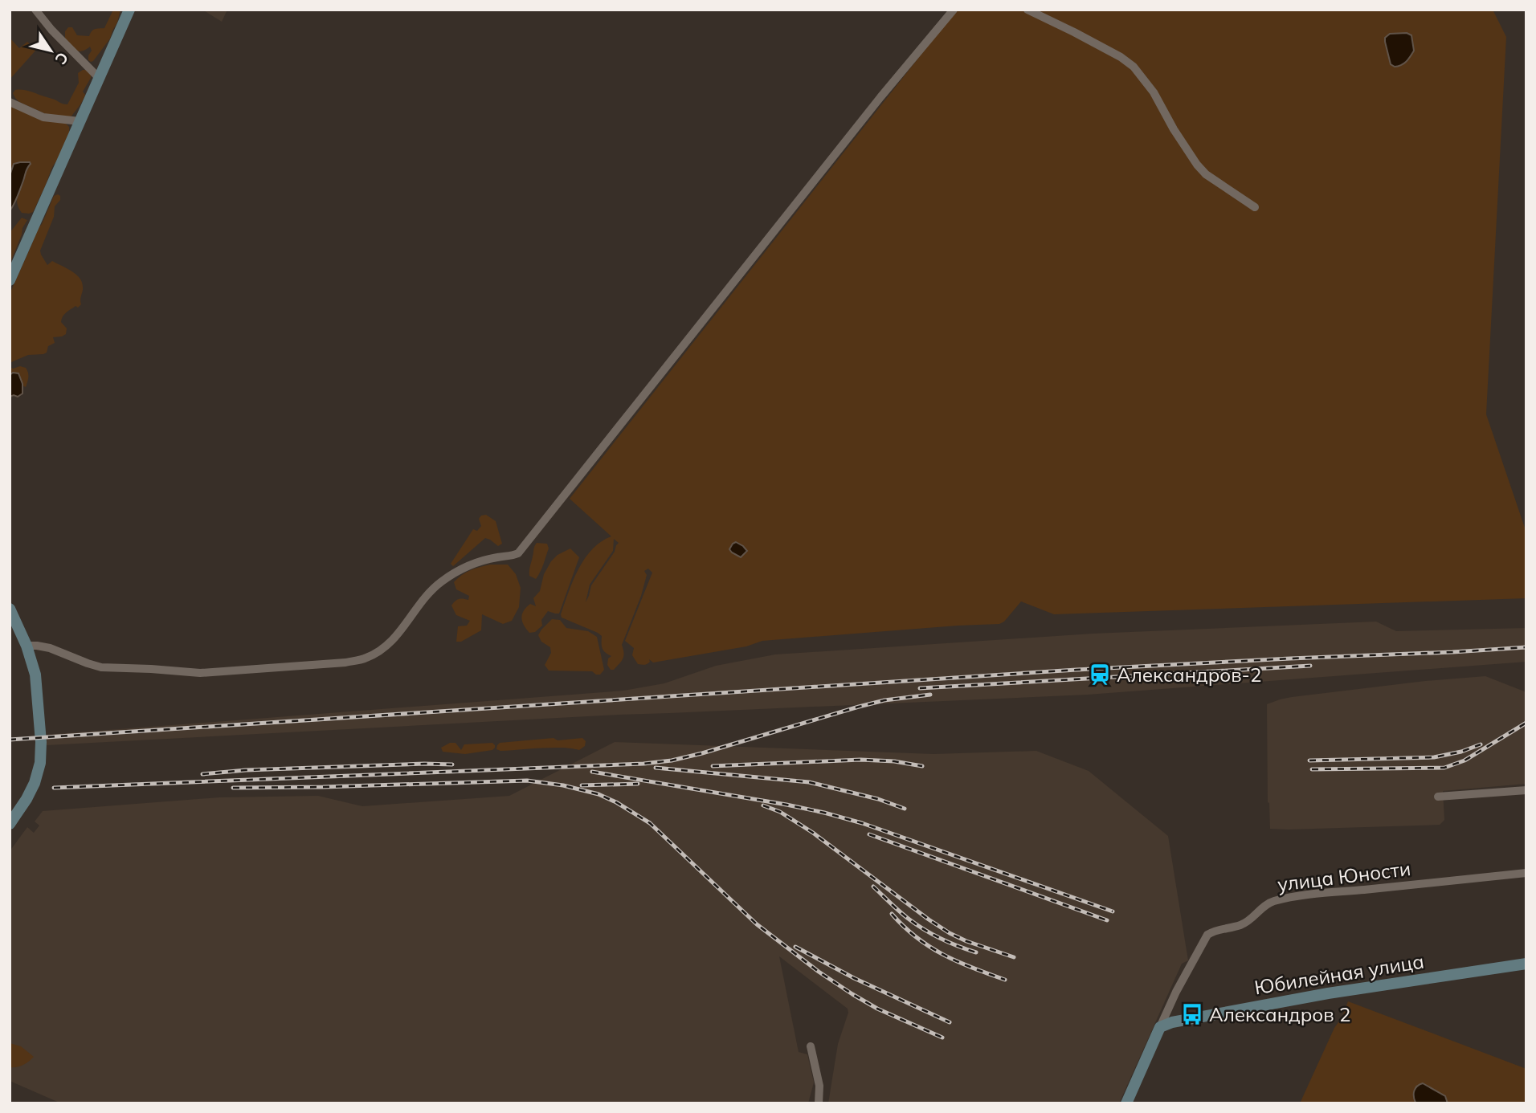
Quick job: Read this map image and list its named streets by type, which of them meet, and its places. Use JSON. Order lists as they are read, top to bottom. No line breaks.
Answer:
{"streets":{"street":["улица Юности","Юбилейная улица"]},"crossings":[["улица Юности","Юбилейная улица"]],"places":{"station":["Александров-2"],"bus stop":["Александров 2"]},"north":"bottom right"}
